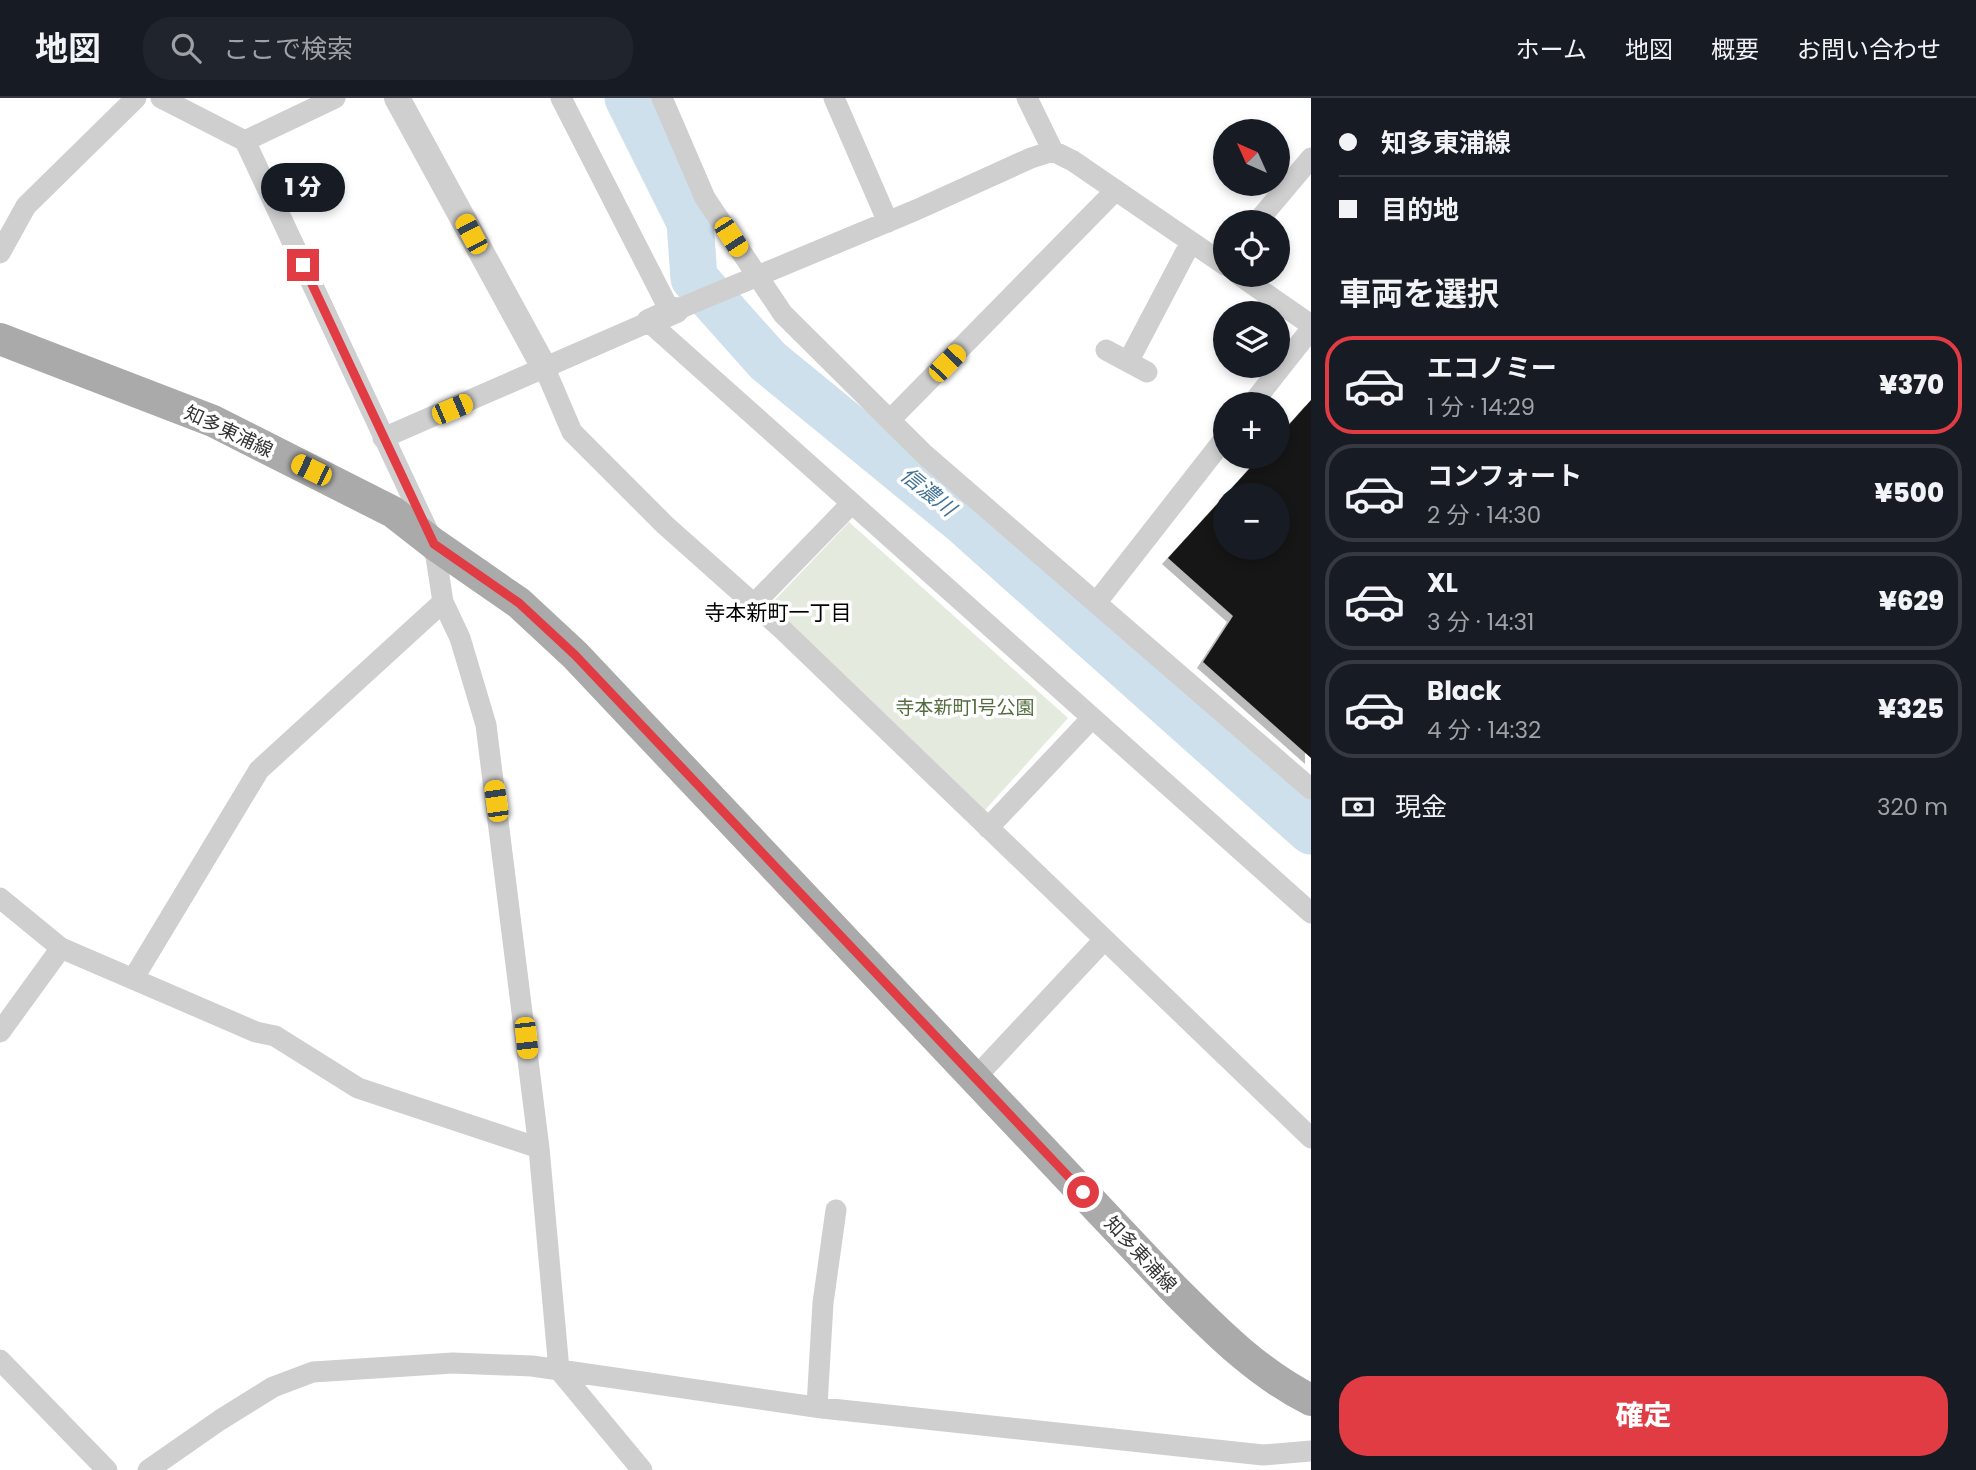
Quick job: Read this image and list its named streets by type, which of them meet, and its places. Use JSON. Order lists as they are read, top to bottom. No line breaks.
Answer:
{"streets":{"main road":["知多東浦線"]},"districts":["寺本新町一丁目"],"water":["信濃川"],"parks":["寺本新町1号公園"],"north":"top left","page":{"header":"地図","search":"ここで検索","nav":["ホーム","地図","概要","お問い合わせ"],"banner":["知多東浦線","目的地"],"map_buttons":["+","−"],"bubble":"1 分","heading":"車両を選択","list":[{"name":"エコノミー","note":"1 分 · 14:29","value":"¥370"},{"name":"コンフォート","note":"2 分 · 14:30","value":"¥500"},{"name":"XL","note":"3 分 · 14:31","value":"¥629"},{"name":"Black","note":"4 分 · 14:32","value":"¥325"}],"pay":["現金","320 m"],"buttons":"確定"}}
